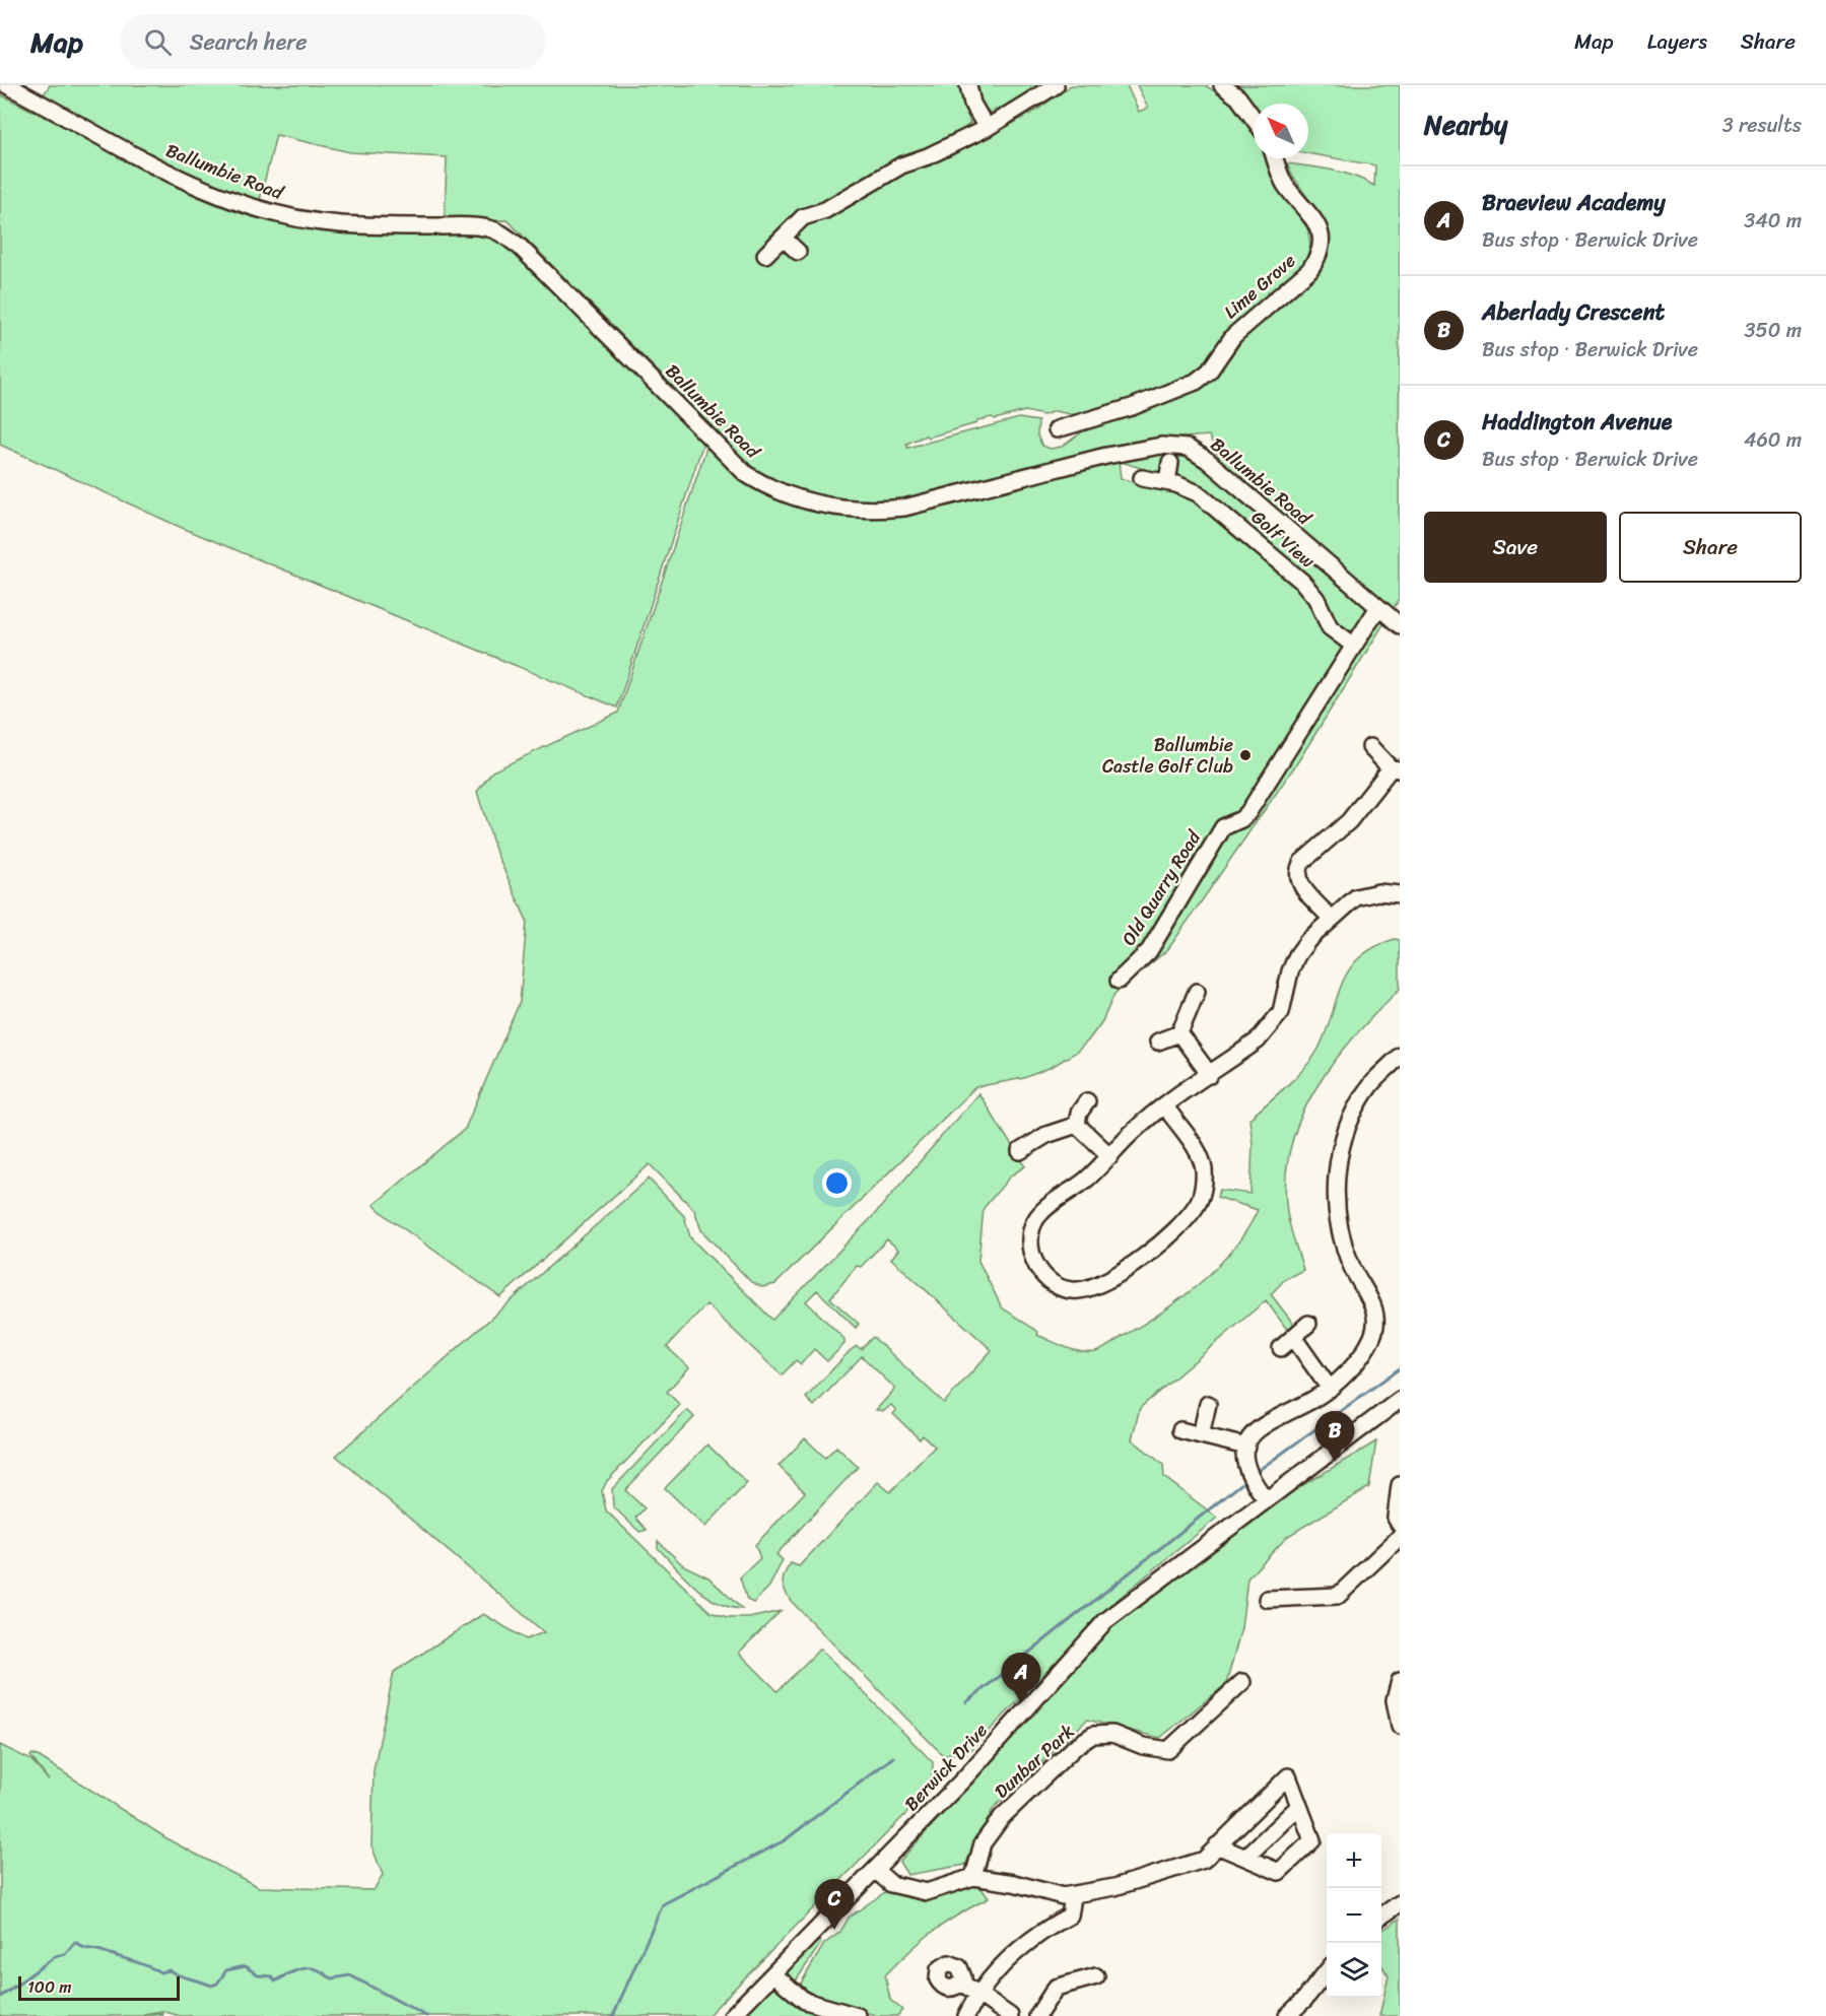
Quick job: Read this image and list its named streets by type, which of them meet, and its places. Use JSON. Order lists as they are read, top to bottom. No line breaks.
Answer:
{"streets":{"street":["Ballumbie Road","Lime Grove","Golf View","Old Quarry Road","Dunbar Park","Berwick Drive"]},"crossings":[["Ballumbie Road","Old Quarry Road"],["Golf View","Old Quarry Road"]],"places":["Ballumbie Castle Golf Club"],"scale_bar":"100 m","north":"top left","page":{"header":"Map","search":"Search here","nav":["Map","Layers","Share"],"heading":["Nearby","3 results"],"list":[{"mark":"A","name":"Braeview Academy","note":"Bus stop · Berwick Drive","value":"340 m"},{"mark":"B","name":"Aberlady Crescent","note":"Bus stop · Berwick Drive","value":"350 m"},{"mark":"C","name":"Haddington Avenue","note":"Bus stop · Berwick Drive","value":"460 m"}],"buttons":["Save","Share"],"pins":["B","A","C"],"map_buttons":["+","−"],"scale":"100 m"}}
